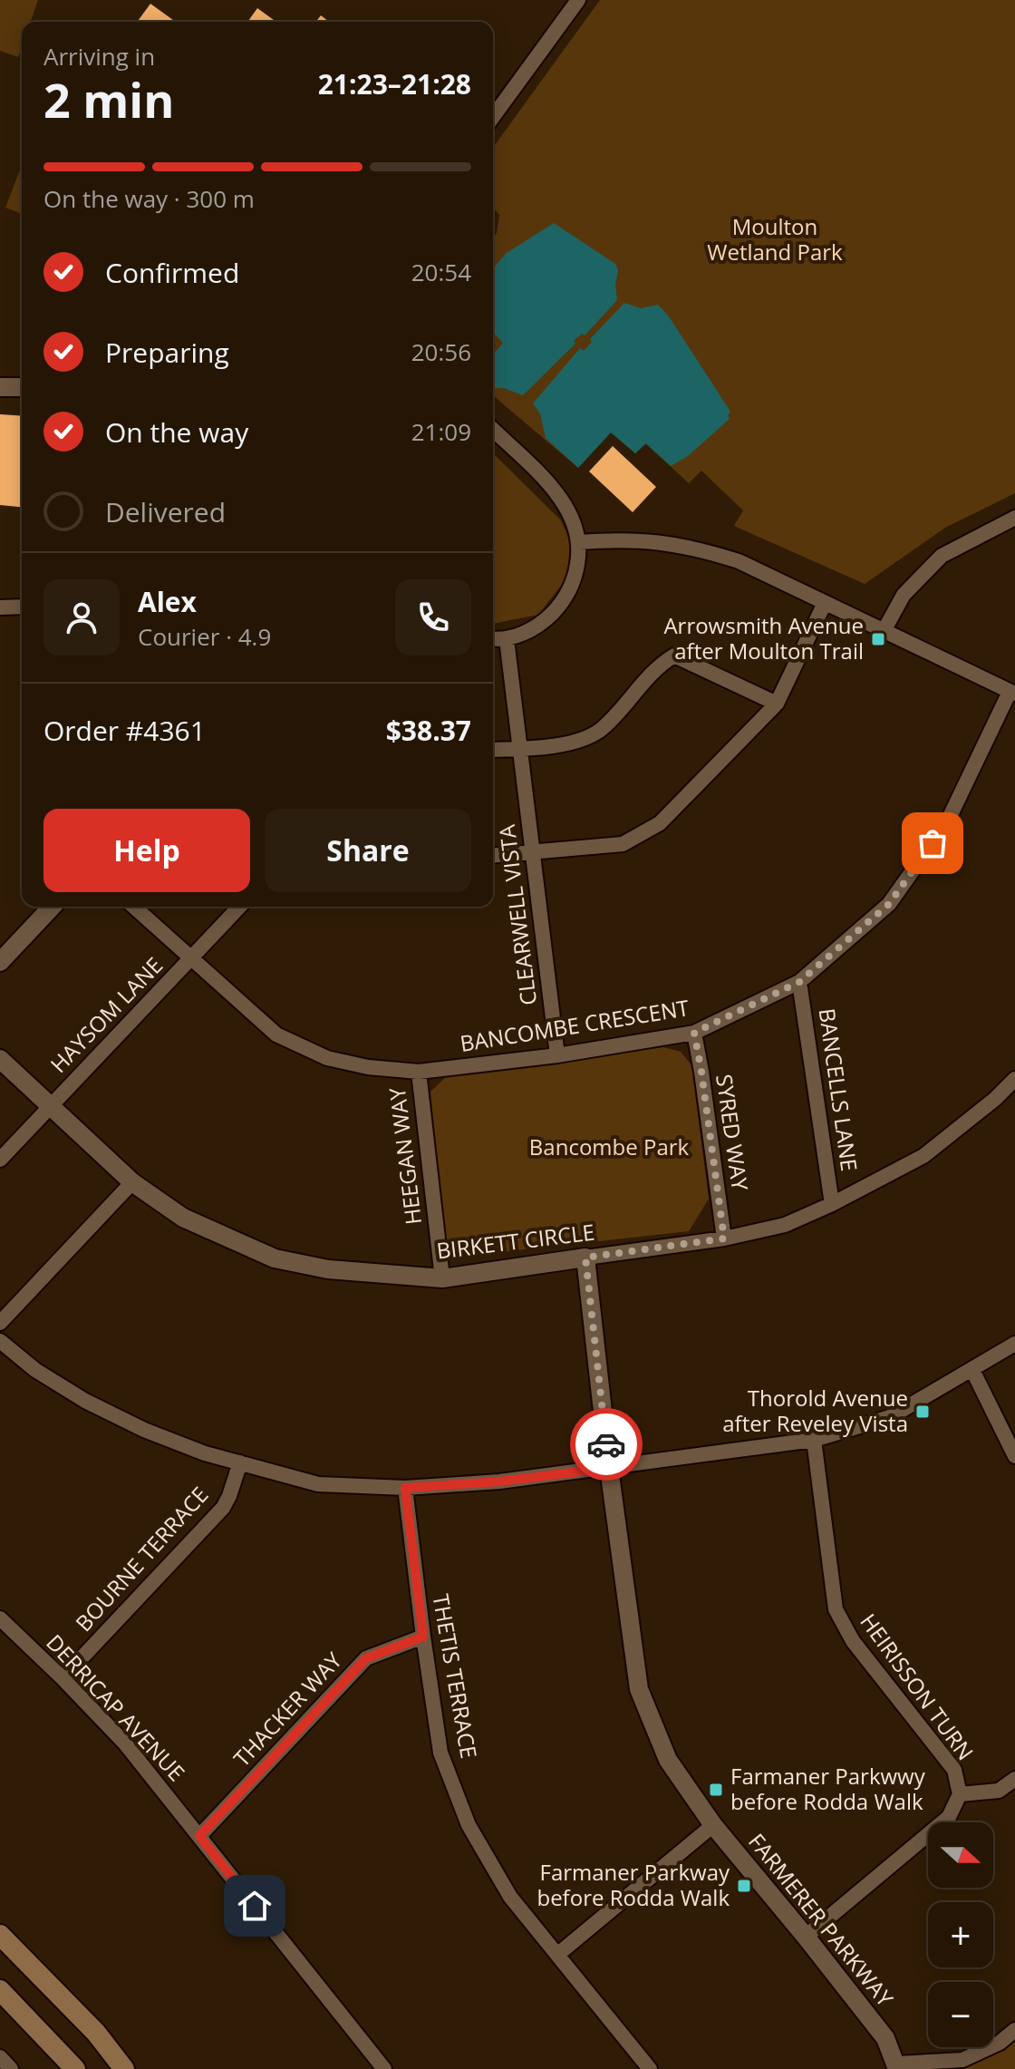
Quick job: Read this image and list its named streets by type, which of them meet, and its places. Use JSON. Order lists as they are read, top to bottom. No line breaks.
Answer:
{"streets":{"street":["CLEARWELL VISTA","HAYSOM LANE","BANCOMBE CRESCENT","BANCELLS LANE","SYRED WAY","HEEGAN WAY","BIRKETT CIRCLE","BOURNE TERRACE","THETIS TERRACE","HEIRISSON TURN","DERRICAP AVENUE","THACKER WAY","FARMERER PARKWAY"]},"crossings":[["CLEARWELL VISTA","BANCOMBE CRESCENT"],["HAYSOM LANE","BANCOMBE CRESCENT"],["HAYSOM LANE","BIRKETT CIRCLE"],["BANCOMBE CRESCENT","BANCELLS LANE"],["BANCOMBE CRESCENT","SYRED WAY"],["BANCOMBE CRESCENT","HEEGAN WAY"],["BANCELLS LANE","BIRKETT CIRCLE"],["SYRED WAY","BIRKETT CIRCLE"],["HEEGAN WAY","BIRKETT CIRCLE"],["BIRKETT CIRCLE","FARMERER PARKWAY"],["BOURNE TERRACE","DERRICAP AVENUE"],["THETIS TERRACE","THACKER WAY"],["HEIRISSON TURN","FARMERER PARKWAY"],["DERRICAP AVENUE","THACKER WAY"]],"parks":["Moulton Wetland Park","Bancombe Park"],"places":{"transit":["Arrowsmith Avenue after Moulton Trail","Thorold Avenue after Reveley Vista","Farmaner Parkwwy before Rodda Walk","Farmaner Parkway before Rodda Walk"]},"north":"right","page":{"heading":["2 min","Arriving in","21:23–21:28"],"panel":["Alex","Courier · 4.9","Order #4361","$38.37"],"bar":"On the way · 300 m","list":[["Confirmed","20:54"],["Preparing","20:56"],["On the way","21:09"],"Delivered"],"buttons":["Help","Share"],"map_buttons":["+","−"]}}
